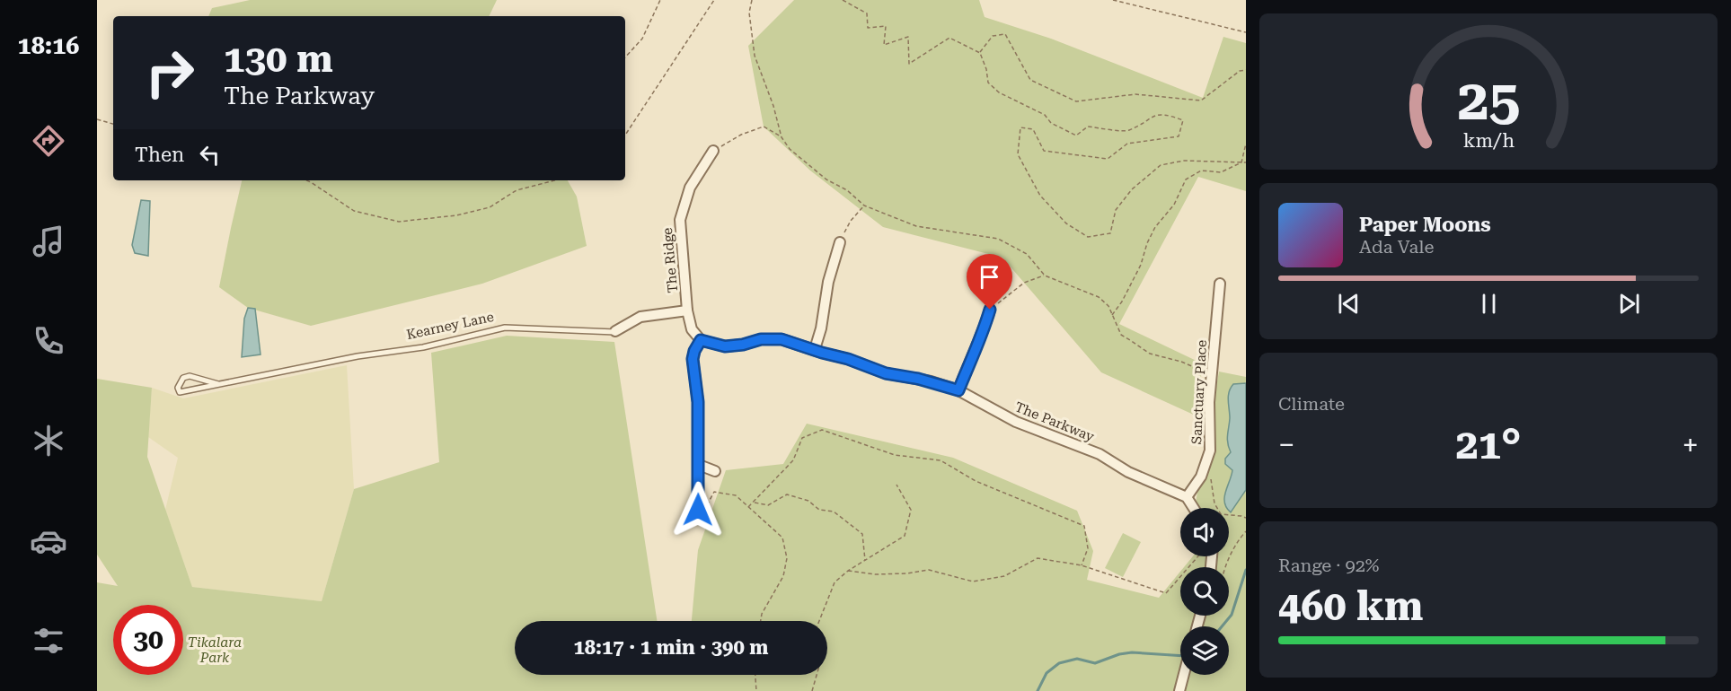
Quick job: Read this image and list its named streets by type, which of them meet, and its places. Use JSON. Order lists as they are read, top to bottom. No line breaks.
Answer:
{"streets":{"street":["The Ridge","Kearney Lane","Sanctuary Place","The Parkway"]},"crossings":[["The Ridge","Kearney Lane"],["The Ridge","The Parkway"],["Sanctuary Place","The Parkway"]],"parks":["Tikalara Park"],"page":{"tabs":"18:16","turn":["130 m","The Parkway"],"then":"Then","song":["Paper Moons","Ada Vale"],"tile":["Climate",["Range · 92%","460 km"]],"heat":["−","21°","+"],"limit":"30","trip":"18:17 · 1 min · 390 m","gauge":["25","km/h"]}}
